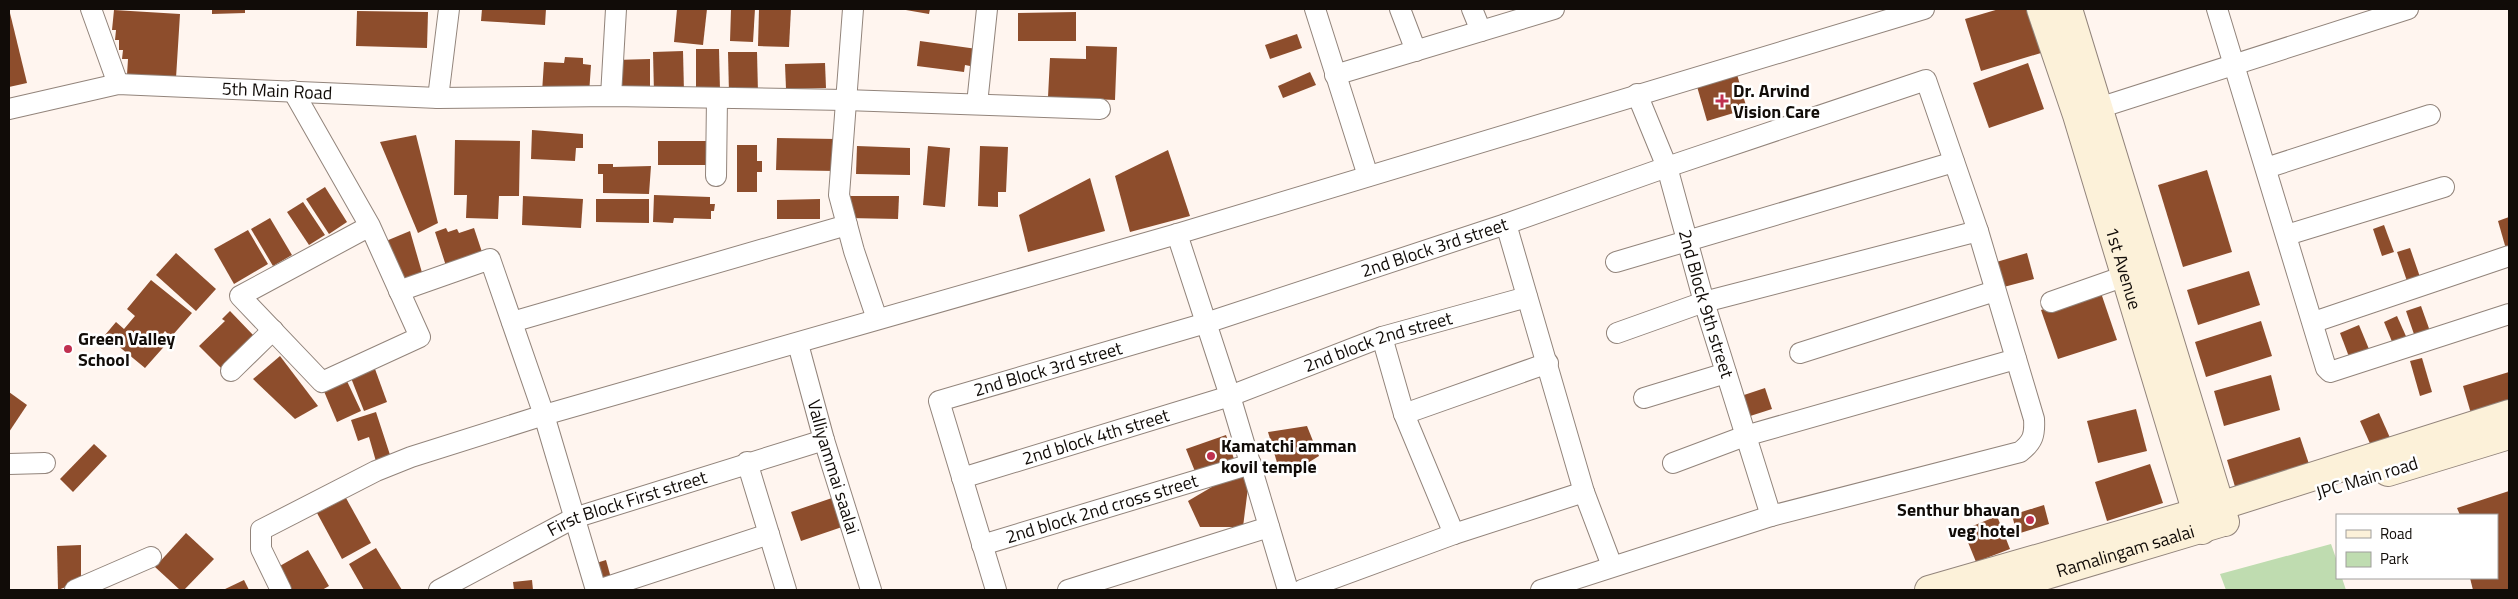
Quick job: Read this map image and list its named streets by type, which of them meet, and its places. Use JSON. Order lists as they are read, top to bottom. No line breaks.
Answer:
{"streets":{"main road":["1st Avenue","JPC Main road","Ramalingam saalai"],"street":["5th Main Road","2nd Block 3rd street","2nd Block 9th street","2nd block 2nd street","2nd block 4th street","Valliyammai saalai","First Block First street","2nd block 2nd cross street"]},"crossings":[["2nd Block 3rd street","2nd Block 9th street"],["2nd Block 3rd street","2nd block 4th street"],["1st Avenue","JPC Main road"],["1st Avenue","Ramalingam saalai"],["2nd block 2nd street","2nd block 4th street"],["Valliyammai saalai","First Block First street"],["JPC Main road","Ramalingam saalai"]],"places":{"health":["Dr. Arvind Vision Care"],"other":["Green Valley School","Kamatchi amman kovil temple","Senthur bhavan veg hotel"]},"legend":["Road","Park"]}
